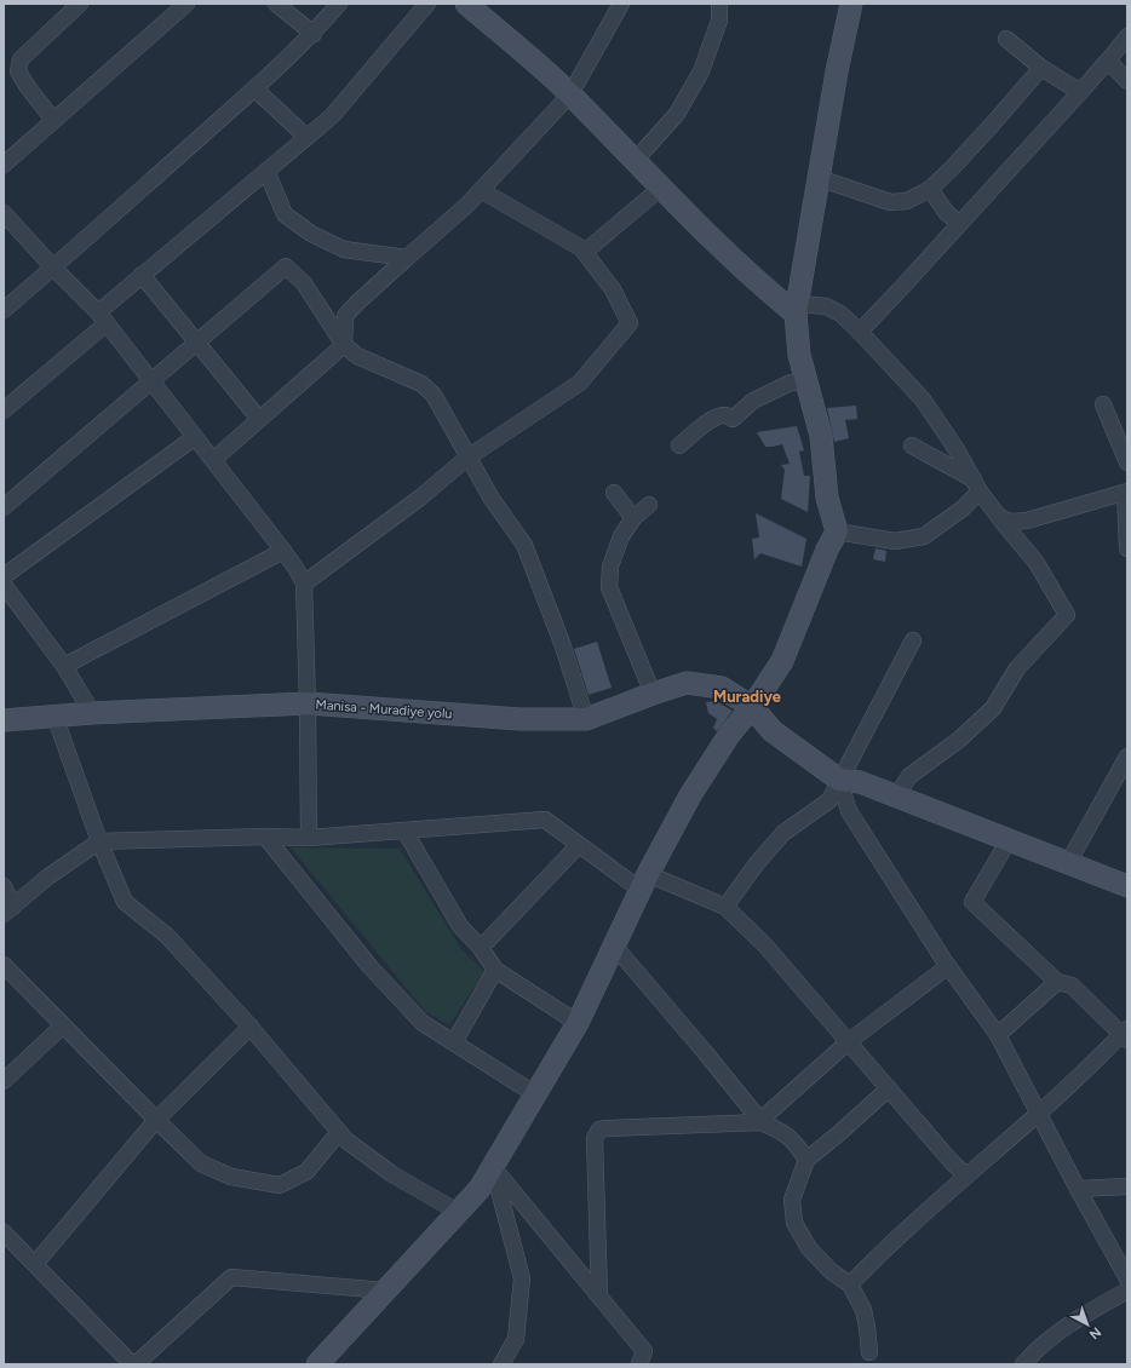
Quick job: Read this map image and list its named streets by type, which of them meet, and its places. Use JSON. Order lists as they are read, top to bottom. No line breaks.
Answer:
{"streets":{"main road":["Manisa - Muradiye yolu"]},"districts":["Muradiye"],"north":"bottom right"}
